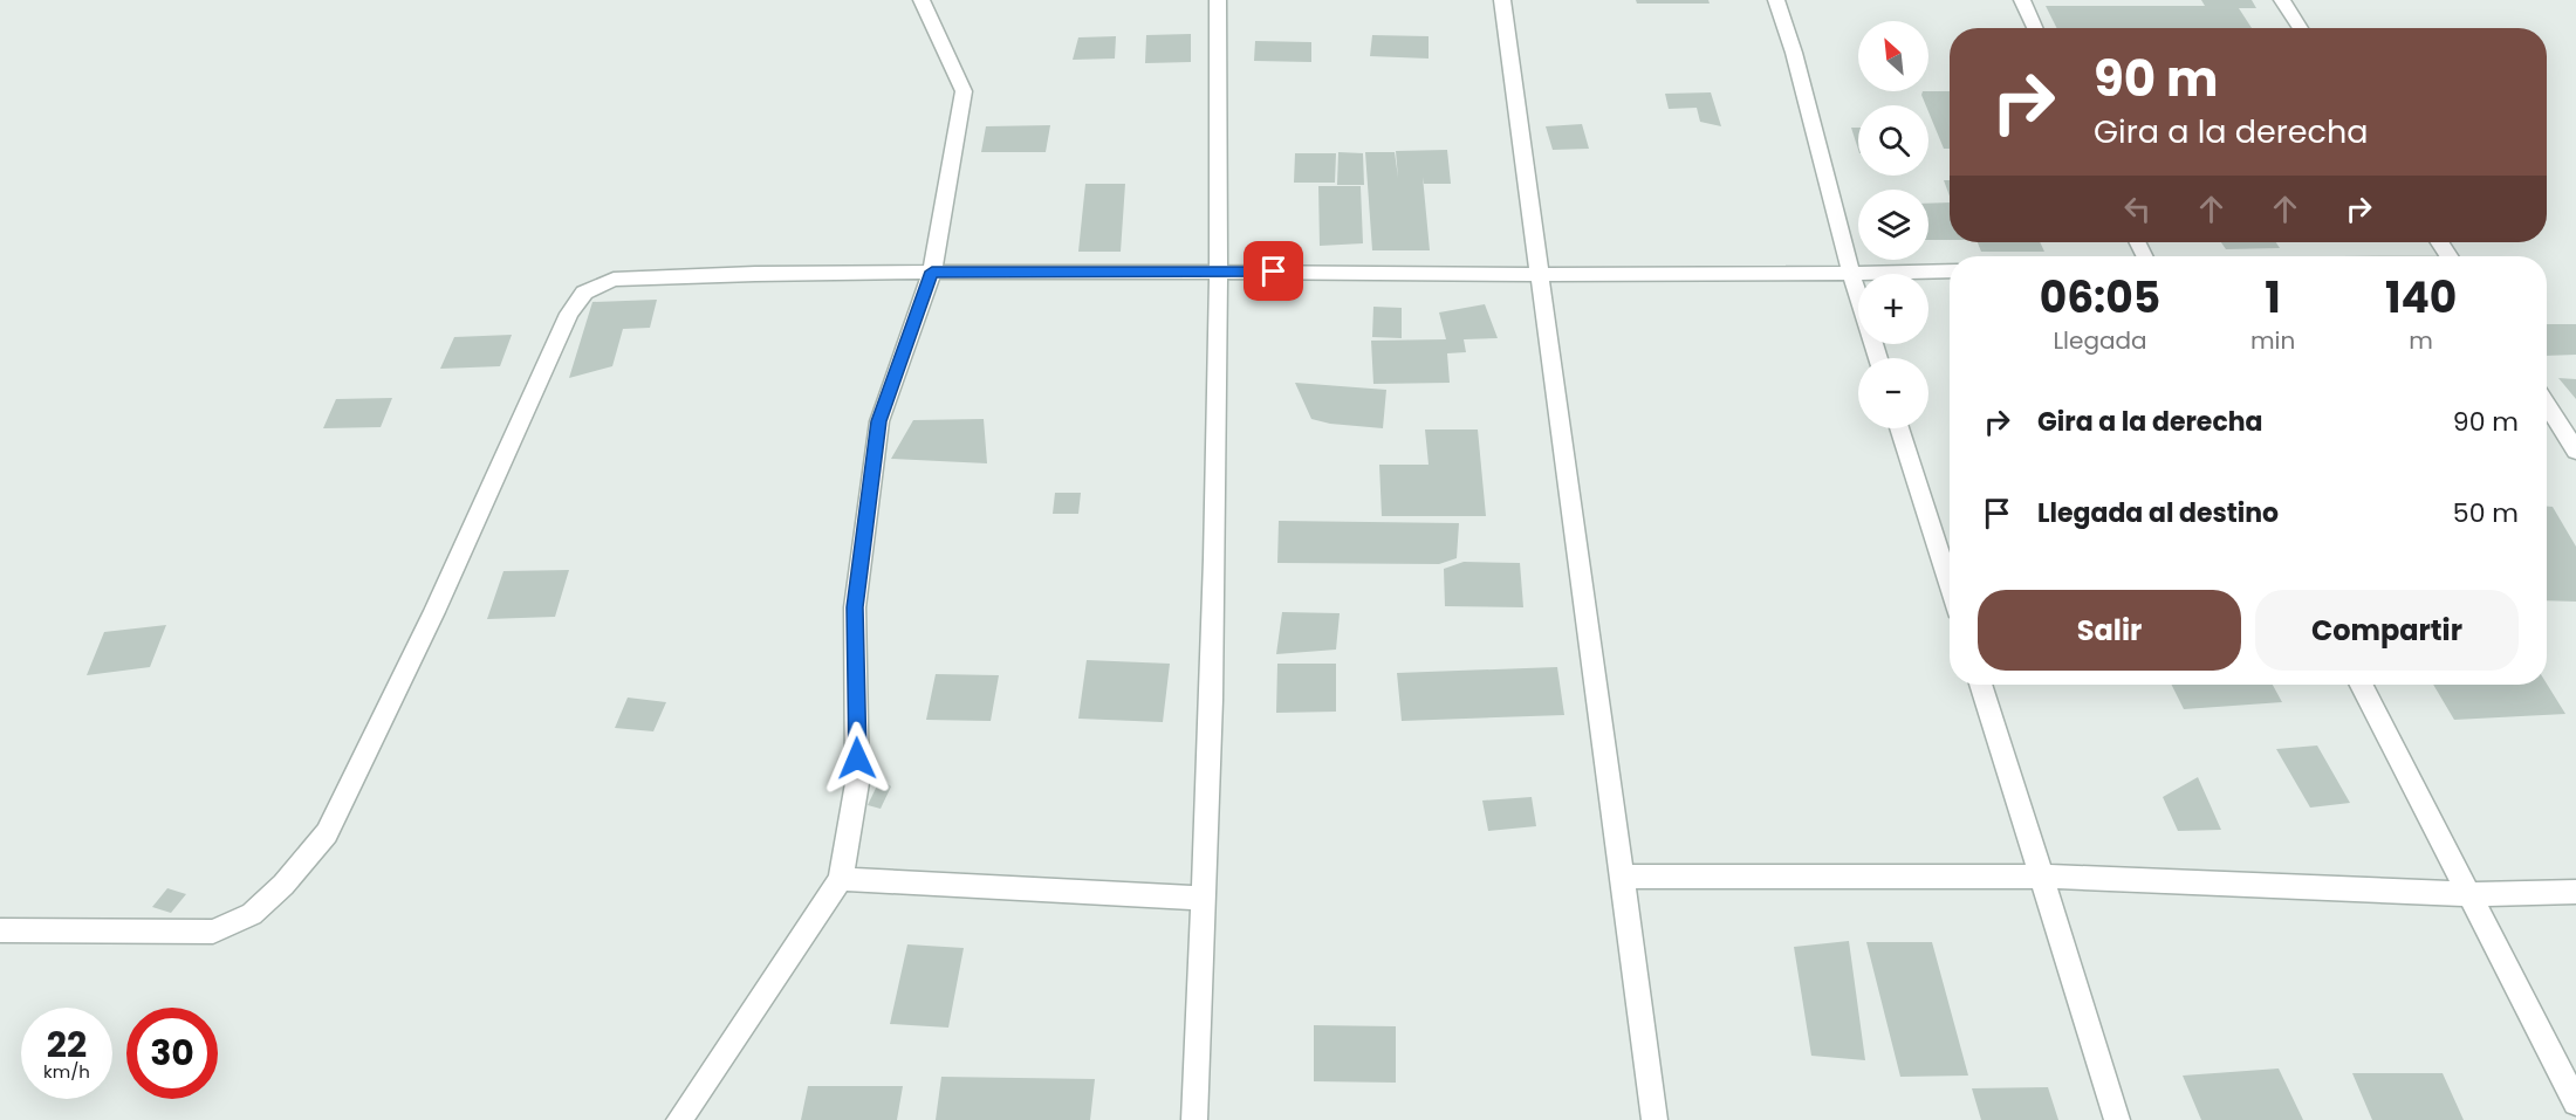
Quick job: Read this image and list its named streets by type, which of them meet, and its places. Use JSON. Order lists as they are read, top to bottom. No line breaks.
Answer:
{"north":"top left","page":{"map_buttons":["+","−"],"turn":["90 m","Gira a la derecha"],"eta":["06:05","Llegada","1","min","140","m"],"list":[{"name":"Gira a la derecha","value":"90 m"},{"name":"Llegada al destino","value":"50 m"}],"buttons":["Salir","Compartir"],"speed":"22 km/h","limit":"30"}}
